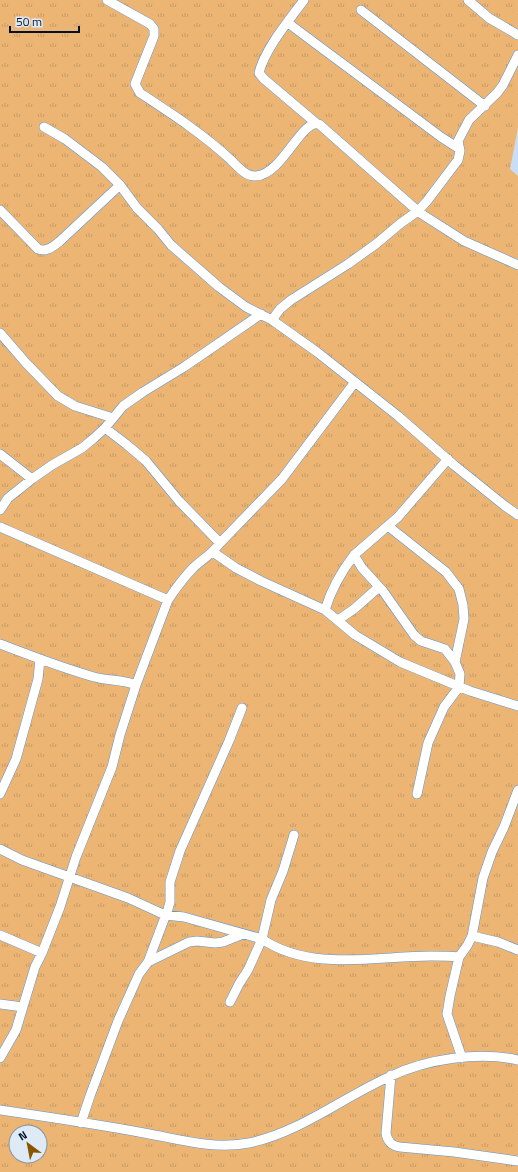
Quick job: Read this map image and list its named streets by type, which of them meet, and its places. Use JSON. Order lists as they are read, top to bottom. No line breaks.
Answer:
{"scale_bar":"50 m","north":"top left"}
